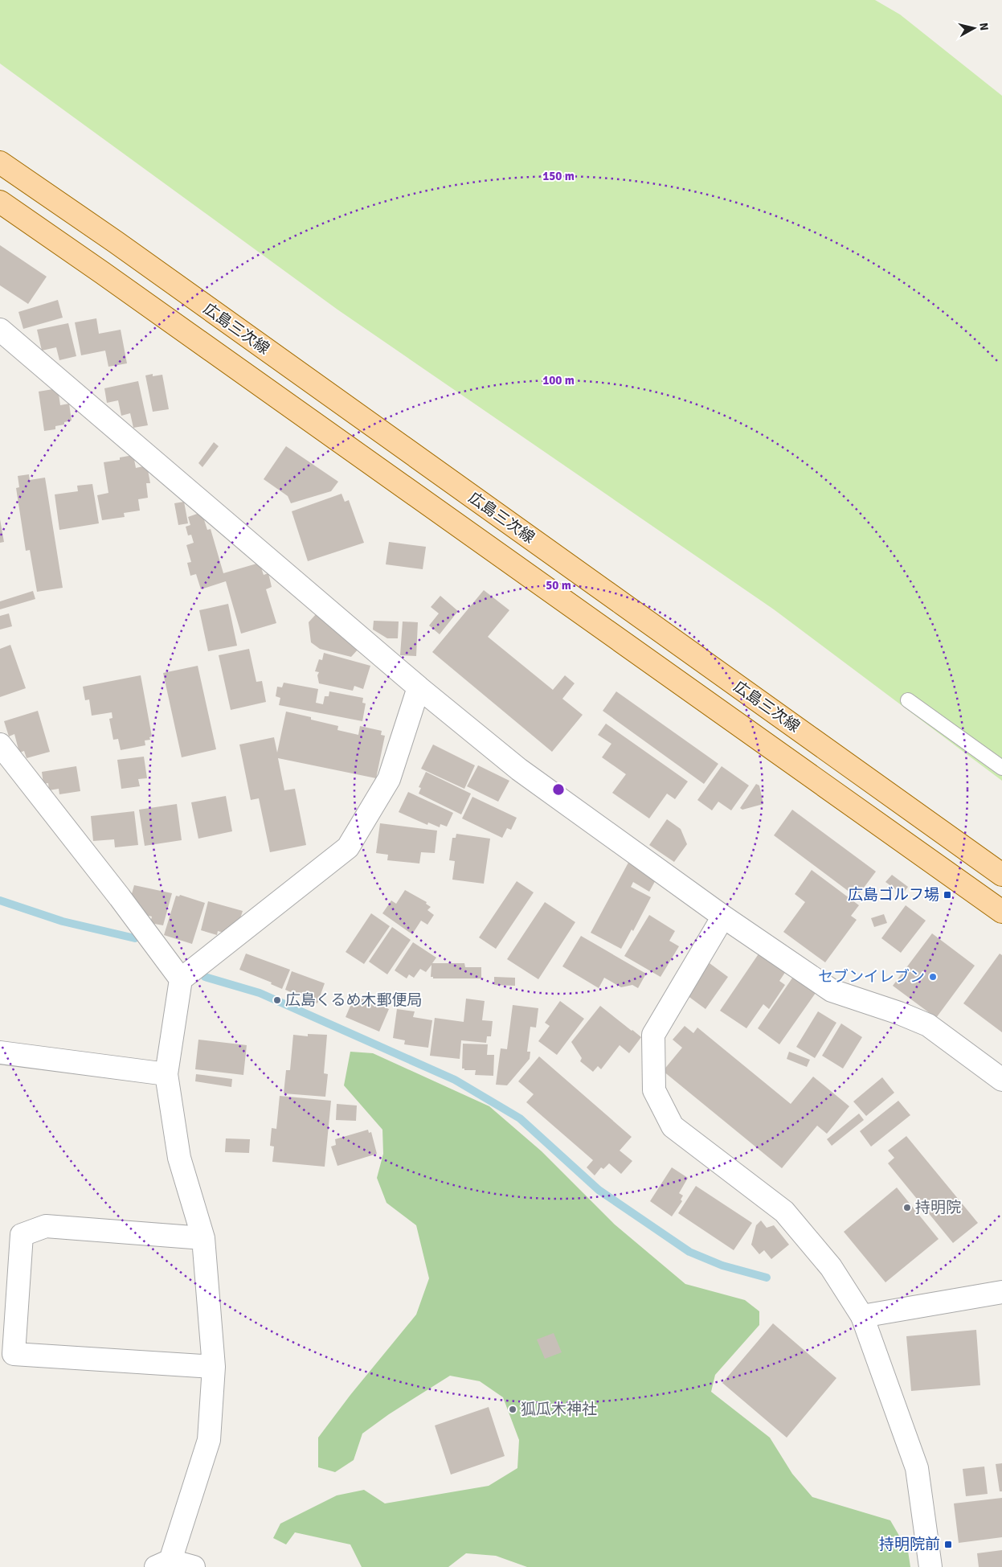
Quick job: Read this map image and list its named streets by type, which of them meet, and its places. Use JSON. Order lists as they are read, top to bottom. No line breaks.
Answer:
{"streets":{"main road":["広島三次線"]},"places":{"transit":["広島ゴルフ場","持明院前"],"other":["セブンイレブン","広島くるめ木郵便局","持明院","狐瓜木神社"]},"north":"right","rings":["150 m","100 m","50 m"]}
